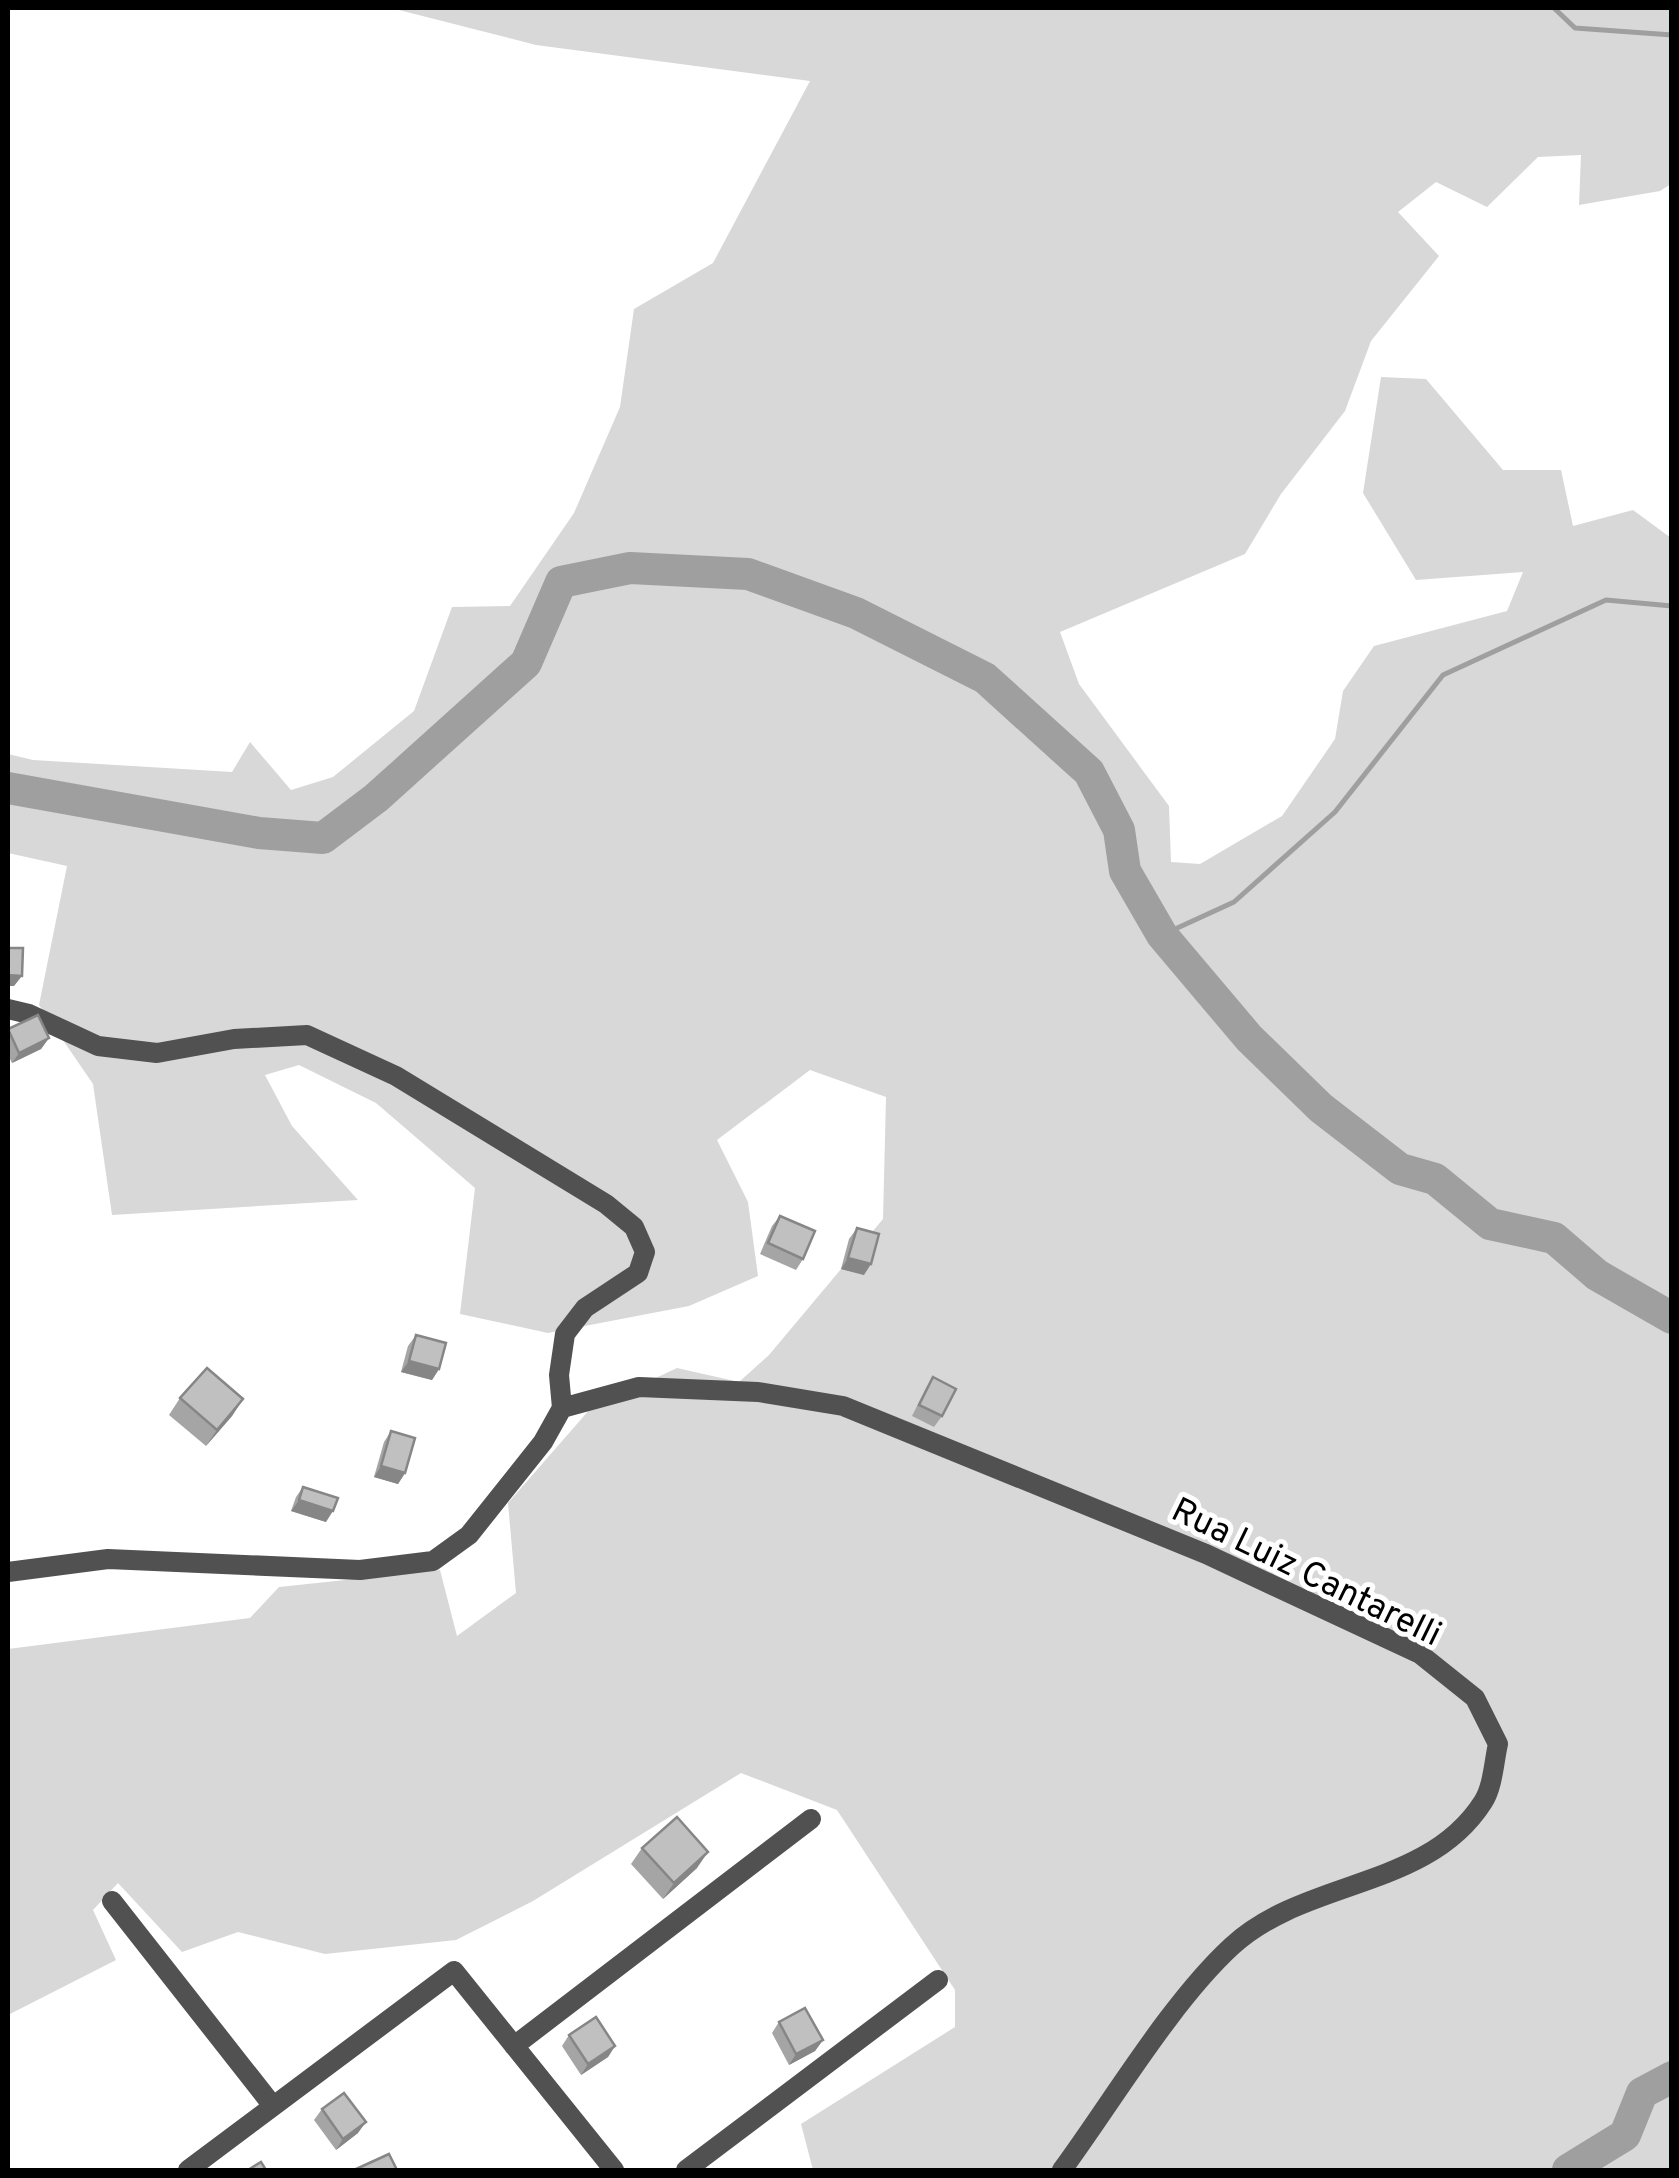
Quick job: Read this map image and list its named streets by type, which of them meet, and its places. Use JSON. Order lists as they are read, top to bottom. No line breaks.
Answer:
{"streets":{"street":["Rua Luiz Cantarelli"]}}
